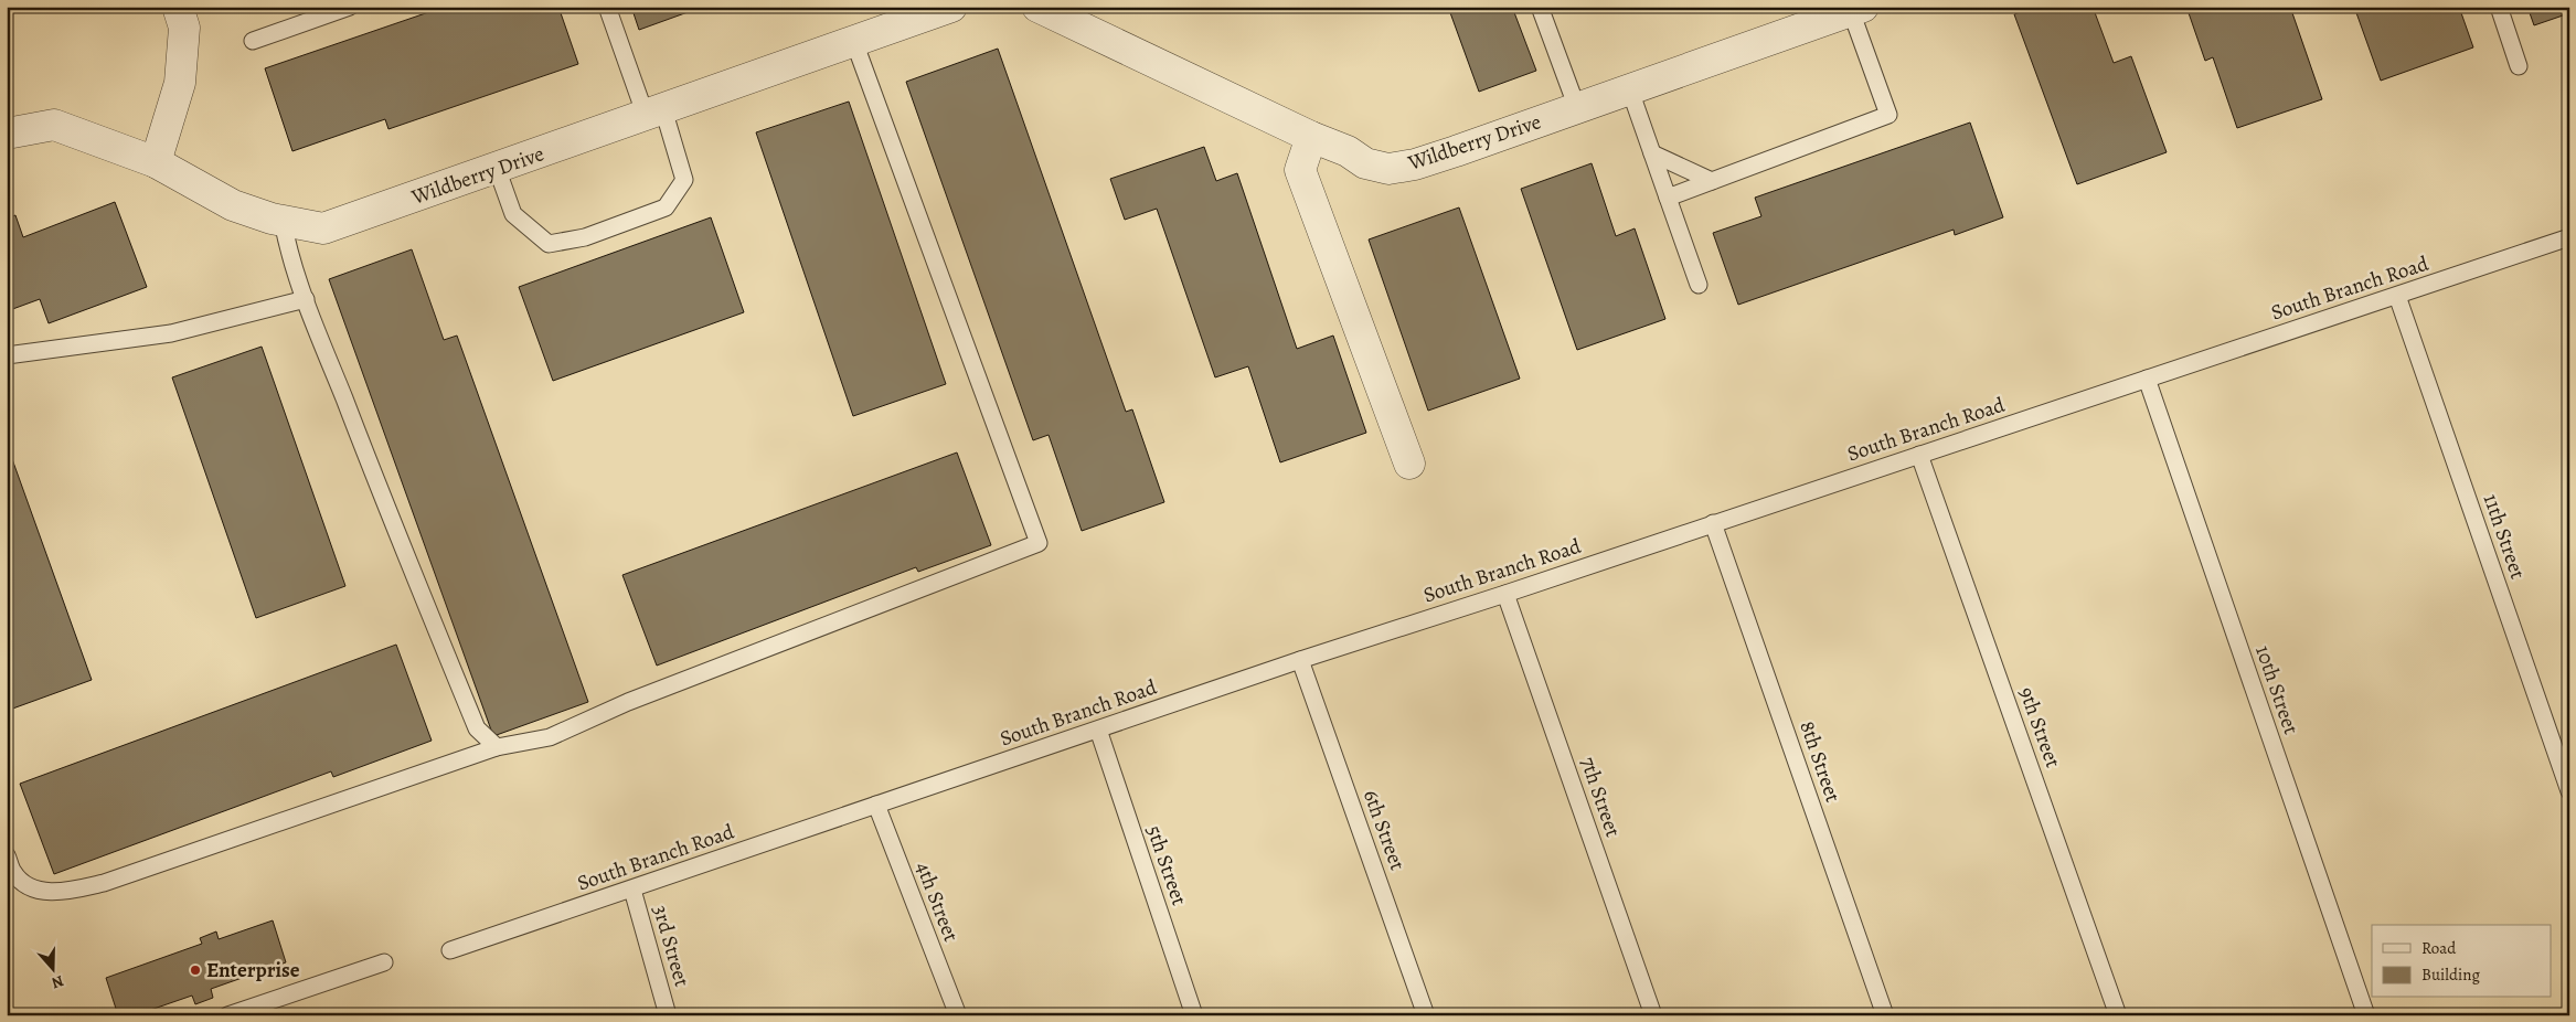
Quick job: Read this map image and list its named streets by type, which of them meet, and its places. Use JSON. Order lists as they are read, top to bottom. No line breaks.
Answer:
{"streets":{"street":["Wildberry Drive"],"lane":["South Branch Road","11th Street","10th Street","9th Street","8th Street","7th Street","6th Street","5th Street","4th Street","3rd Street"]},"crossings":[["South Branch Road","11th Street"],["South Branch Road","10th Street"],["South Branch Road","9th Street"],["South Branch Road","8th Street"],["South Branch Road","7th Street"],["South Branch Road","6th Street"],["South Branch Road","5th Street"],["South Branch Road","4th Street"],["South Branch Road","3rd Street"]],"places":["Enterprise"],"legend":["Road","Building"],"north":"bottom"}
